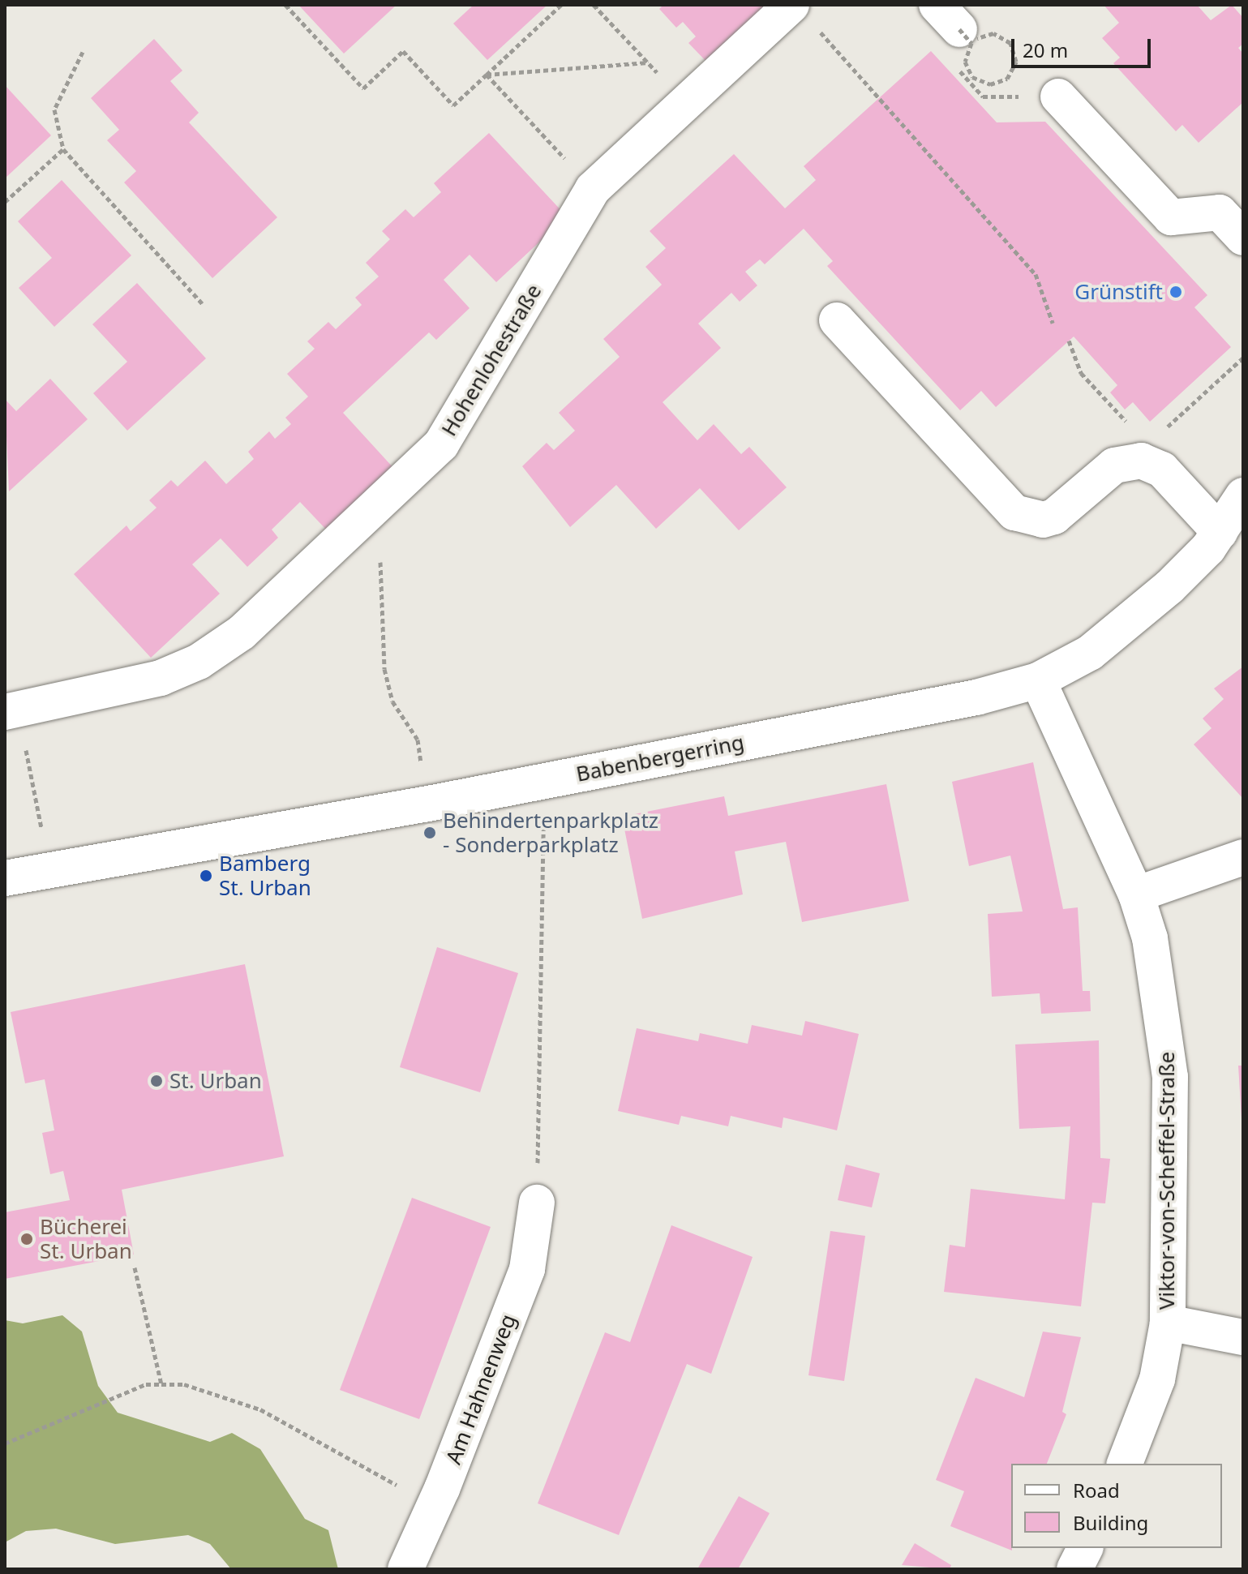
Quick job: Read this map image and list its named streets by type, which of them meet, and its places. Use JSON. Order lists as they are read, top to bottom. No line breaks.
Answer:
{"streets":{"street":["Hohenlohestraße","Babenbergerring","Viktor-von-Scheffel-Straße","Am Hahnenweg"]},"crossings":[["Babenbergerring","Viktor-von-Scheffel-Straße"]],"places":["Grünstift","Behindertenparkplatz - Sonderparkplatz","Bamberg St. Urban","St. Urban","Bücherei St. Urban"],"legend":["Road","Building"],"scale_bar":"20 m"}
